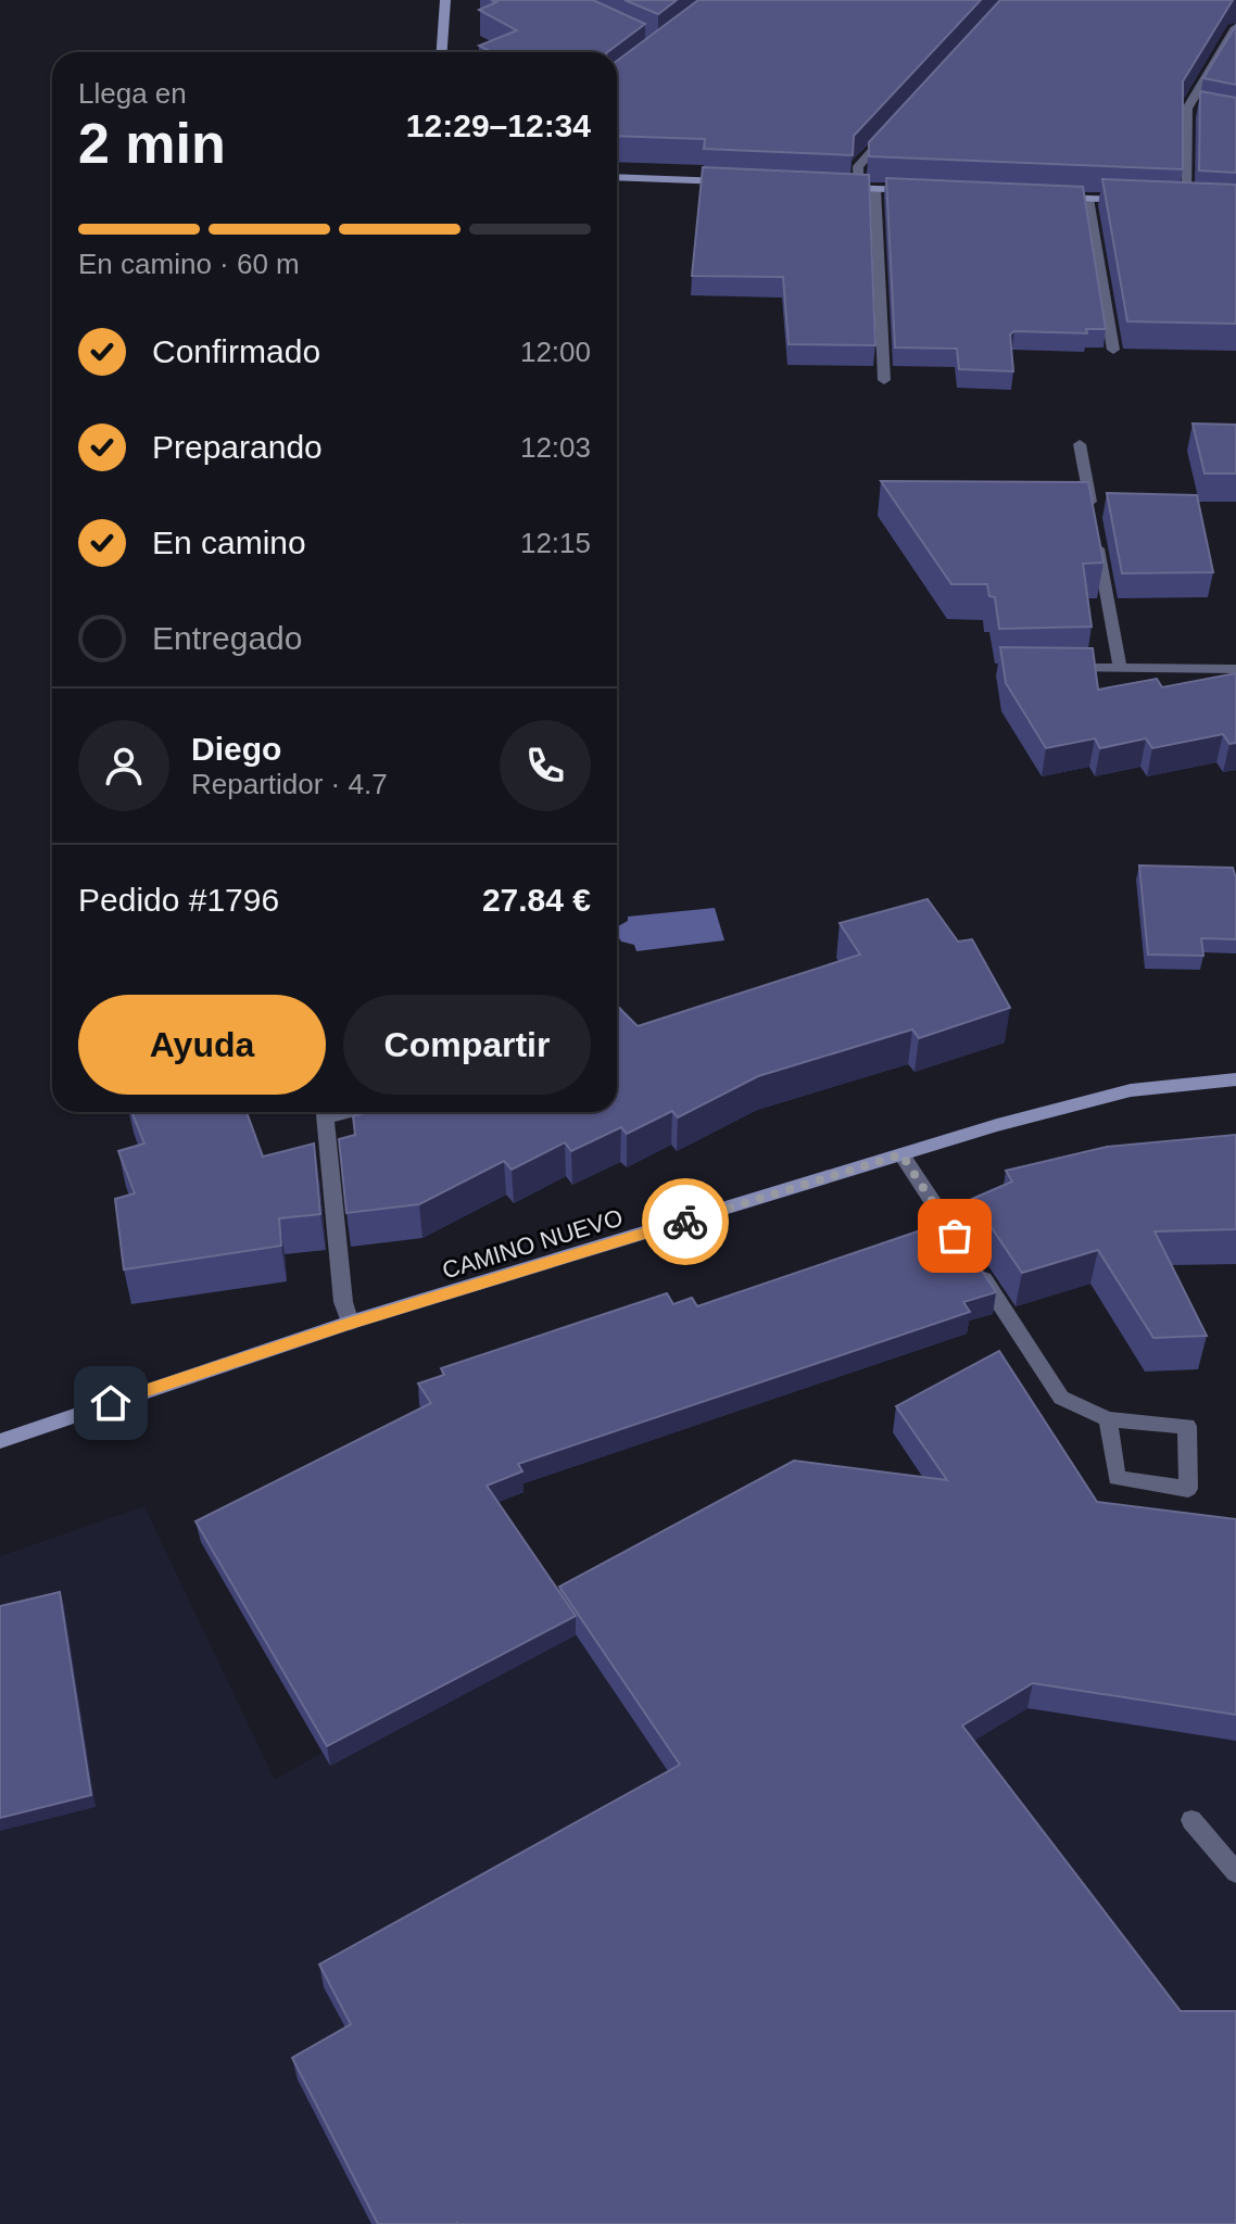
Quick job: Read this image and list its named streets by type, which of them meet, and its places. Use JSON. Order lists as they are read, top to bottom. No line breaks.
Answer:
{"streets":{"street":["CAMINO NUEVO"]},"page":{"heading":["2 min","Llega en","12:29–12:34"],"panel":["Diego","Repartidor · 4.7","Pedido #1796","27.84 €"],"bar":"En camino · 60 m","list":[["Confirmado","12:00"],["Preparando","12:03"],["En camino","12:15"],"Entregado"],"buttons":["Ayuda","Compartir"]}}
